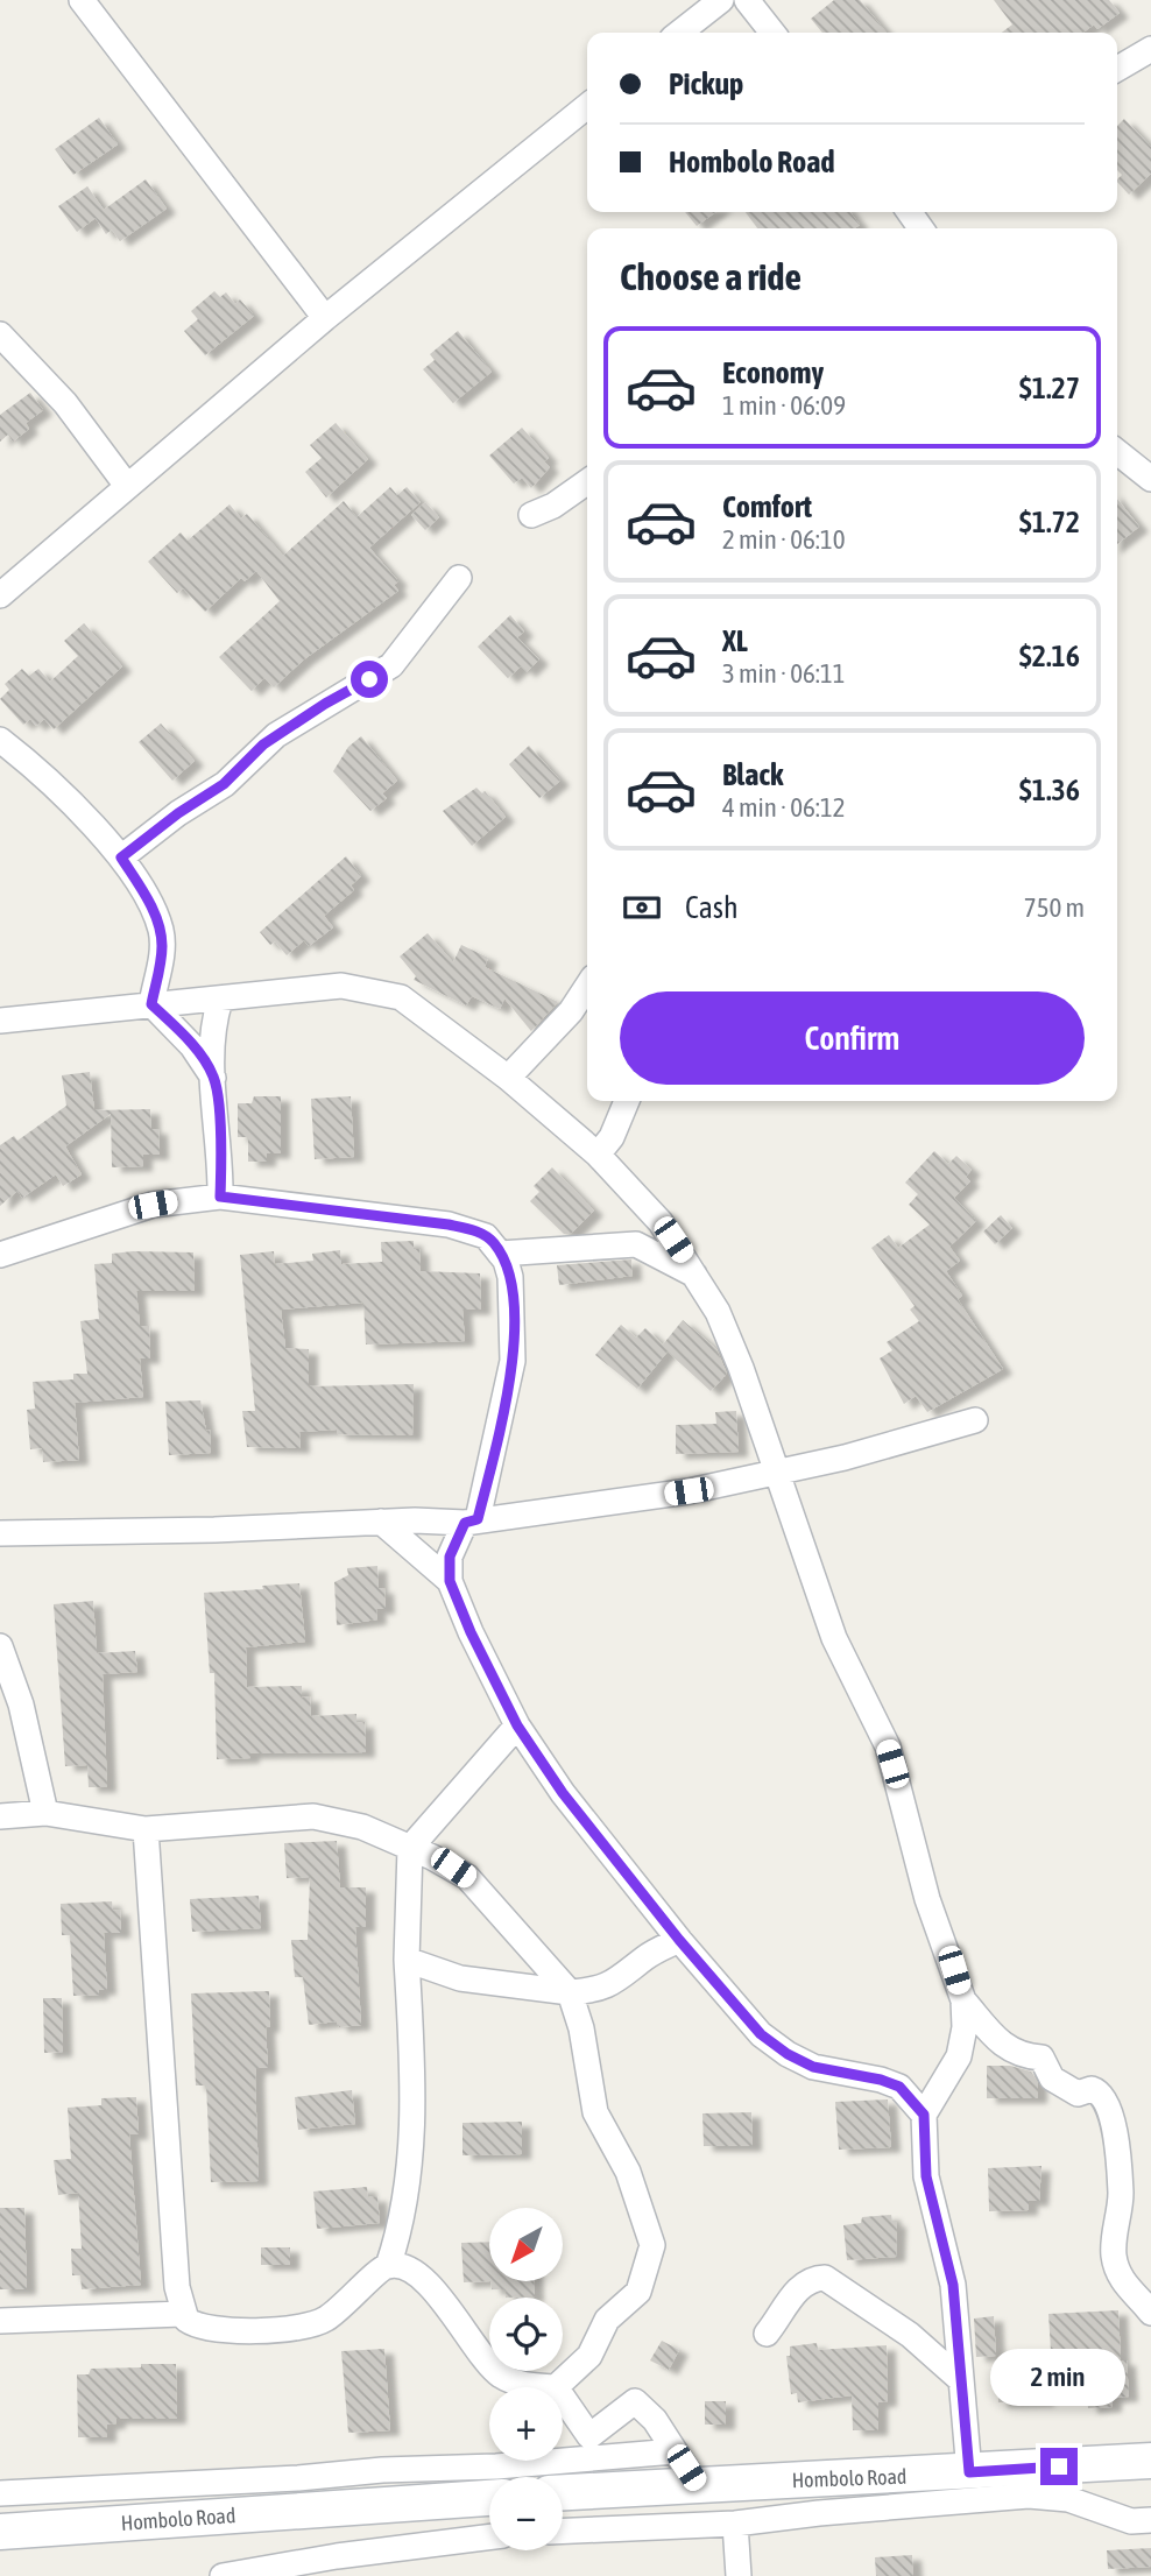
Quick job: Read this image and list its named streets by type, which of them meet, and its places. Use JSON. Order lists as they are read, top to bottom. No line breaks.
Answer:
{"streets":{"street":["Hombolo Road"]},"north":"bottom left","page":{"banner":["Pickup","Hombolo Road"],"heading":"Choose a ride","list":[{"name":"Economy","note":"1 min · 06:09","value":"$1.27"},{"name":"Comfort","note":"2 min · 06:10","value":"$1.72"},{"name":"XL","note":"3 min · 06:11","value":"$2.16"},{"name":"Black","note":"4 min · 06:12","value":"$1.36"}],"pay":["Cash","750 m"],"buttons":"Confirm","map_buttons":["+","−"],"bubble":"2 min"}}
